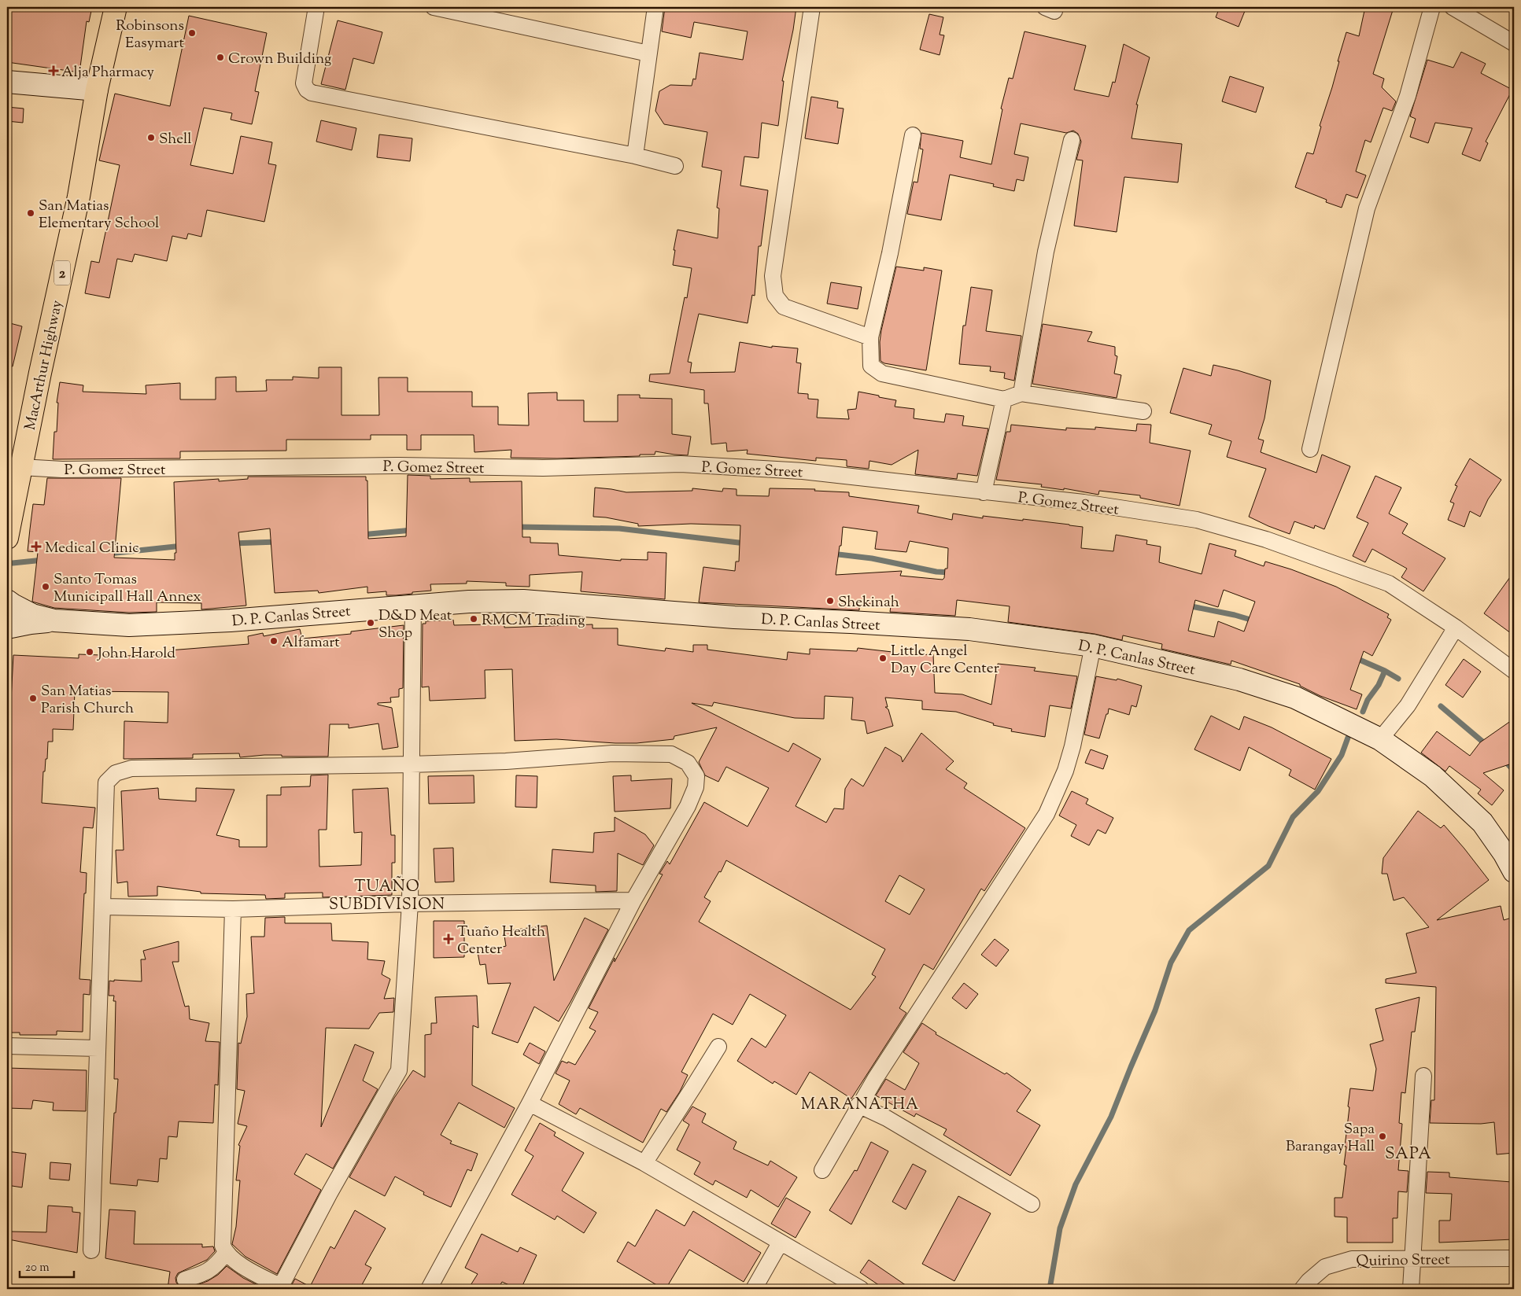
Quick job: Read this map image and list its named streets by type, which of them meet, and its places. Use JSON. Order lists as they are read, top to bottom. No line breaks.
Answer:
{"streets":{"highway":["2","MacArthur Highway"],"main road":["D. P. Canlas Street"],"street":["P. Gomez Street","Quirino Street"]},"crossings":[["MacArthur Highway","P. Gomez Street"]],"districts":["TUAÑO SUBDIVISION","MARANATHA","SAPA"],"places":{"other":["Robinsons Easymart","Crown Building","Shell","San Matias Elementary School","Santo Tomas Municipall Hall Annex","Shekinah","RMCM Trading","D&D Meat Shop","Alfamart","John Harold","Little Angel Day Care Center","San Matias Parish Church","Sapa Barangay Hall"],"health":["Alja Pharmacy","Medical Clinic","Tuaño Health Center"]},"scale_bar":"20 m"}
